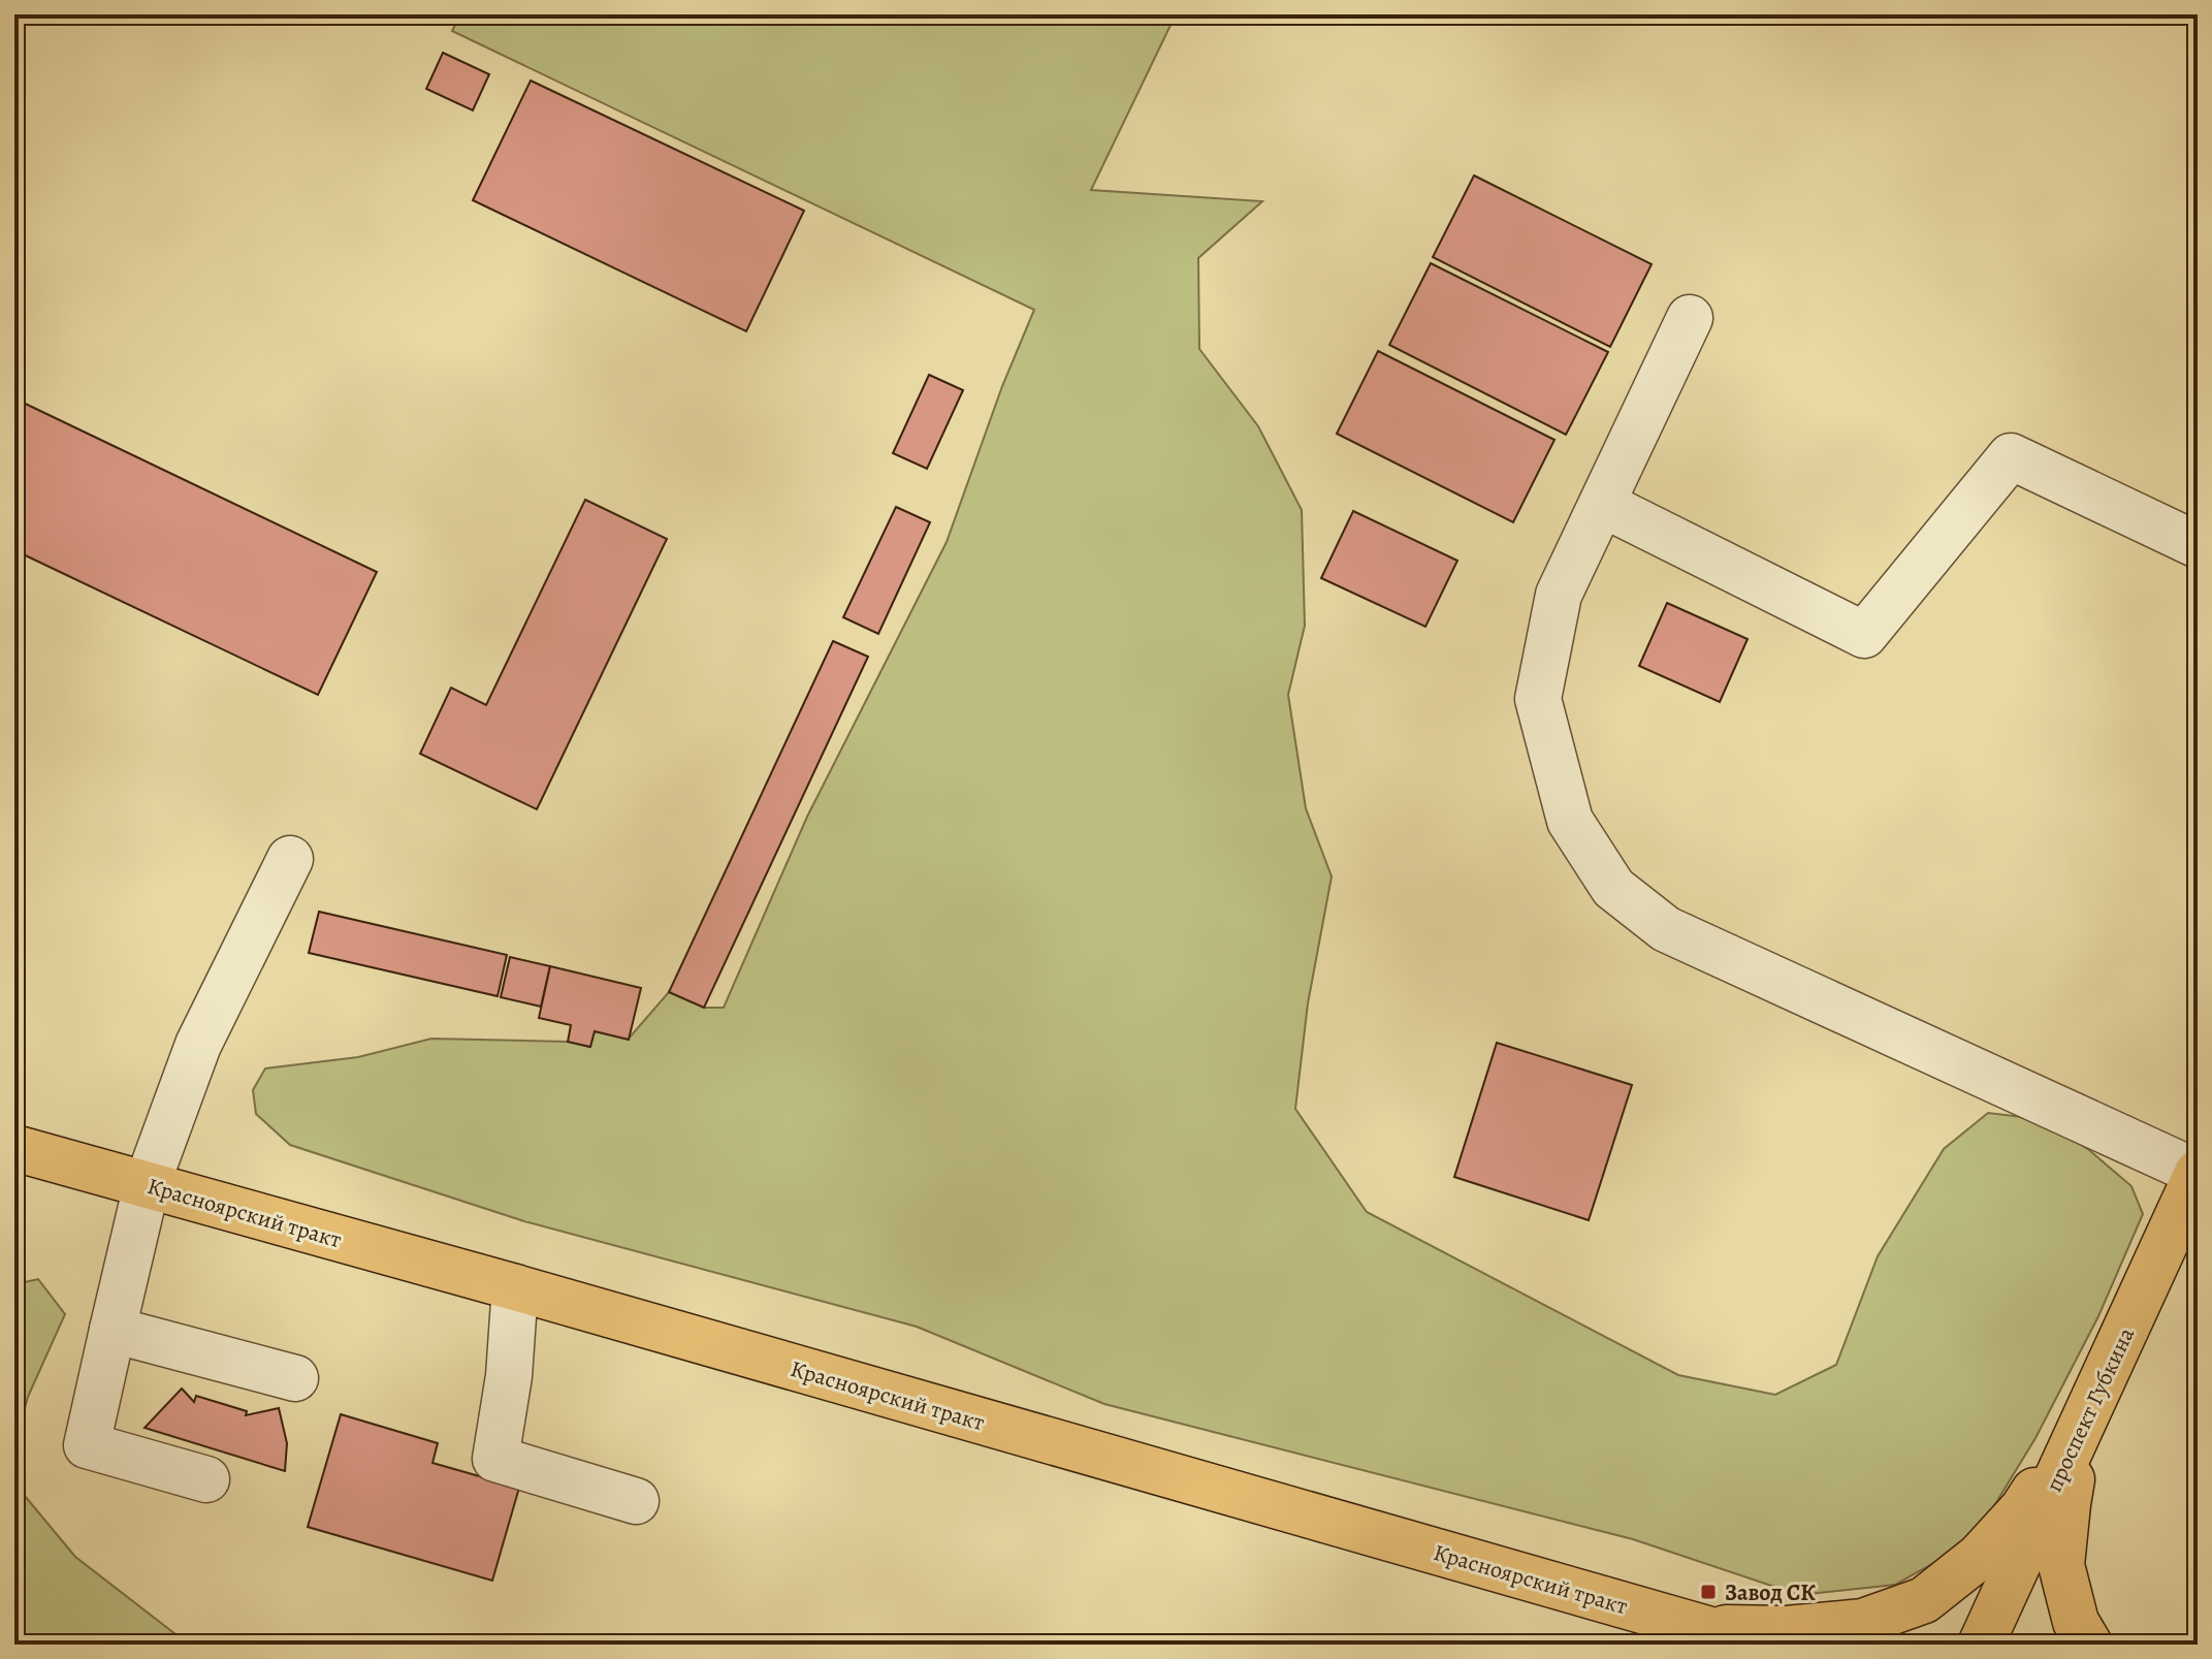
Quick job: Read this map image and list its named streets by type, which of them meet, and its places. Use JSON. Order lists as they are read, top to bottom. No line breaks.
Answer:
{"streets":{"main road":["Красноярский тракт","проспект Губкина"]},"places":{"transit":["Завод СК"]}}
